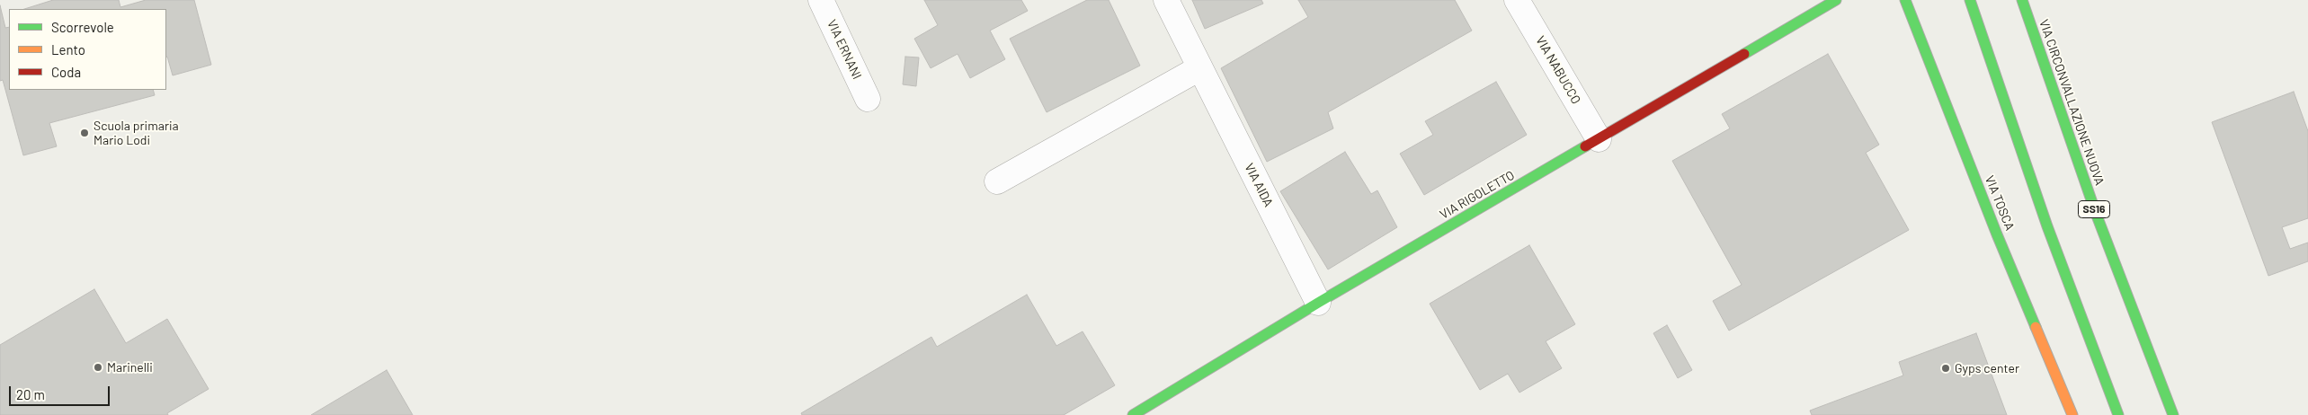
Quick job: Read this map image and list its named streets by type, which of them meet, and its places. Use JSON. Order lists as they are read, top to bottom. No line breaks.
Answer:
{"streets":{"street":["VIA ERNANI","VIA NABUCCO","VIA CIRCONVALLAZIONE NUOVA","VIA AIDA","VIA RIGOLETTO","VIA TOSCA","SS16"]},"crossings":[["VIA NABUCCO","VIA RIGOLETTO"],["VIA AIDA","VIA RIGOLETTO"]],"places":["Scuola primaria Mario Lodi","Marinelli","Gyps center"],"legend":["Scorrevole","Lento","Coda"],"scale_bar":"20 m"}
